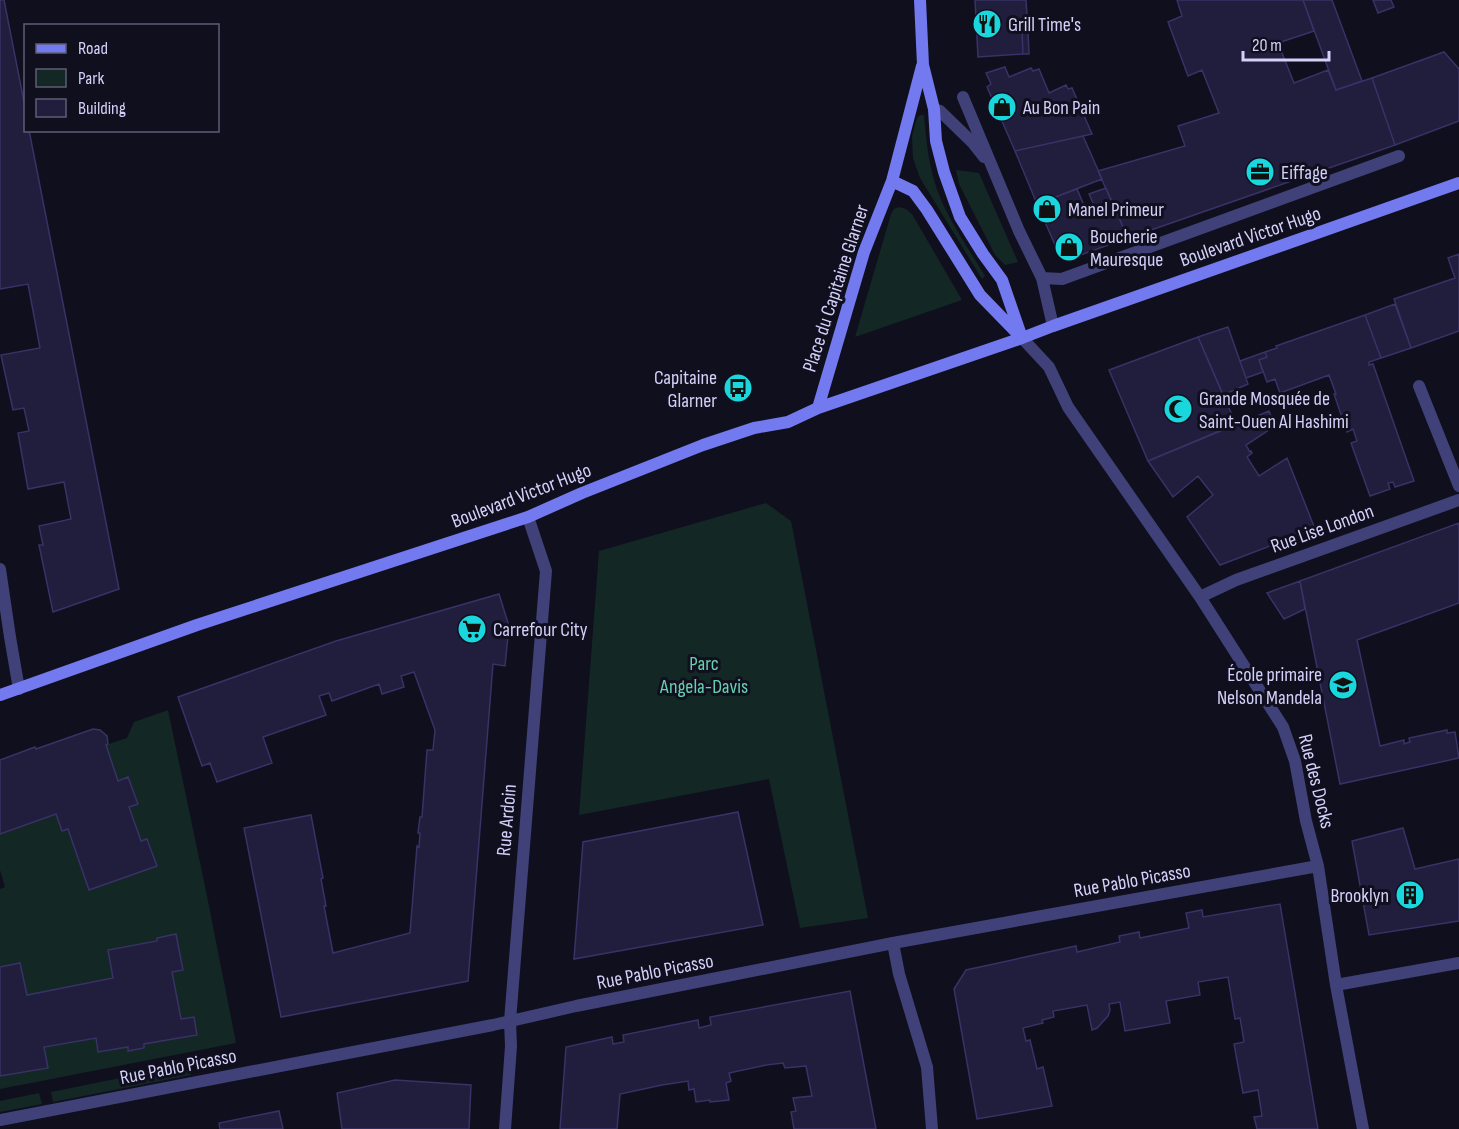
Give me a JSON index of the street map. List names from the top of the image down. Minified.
{"streets":{"main road":["Boulevard Victor Hugo","Place du Capitaine Glarner"],"street":["Rue Lise London","Rue des Docks","Rue Ardoin","Rue Pablo Picasso"]},"crossings":[["Boulevard Victor Hugo","Place du Capitaine Glarner"],["Boulevard Victor Hugo","Rue des Docks"],["Boulevard Victor Hugo","Rue Ardoin"],["Rue Lise London","Rue des Docks"],["Rue des Docks","Rue Pablo Picasso"],["Rue Ardoin","Rue Pablo Picasso"]],"parks":["Parc Angela-Davis"],"places":{"restaurant":["Grill Time's"],"shop":["Au Bon Pain","Manel Primeur","Boucherie Mauresque"],"office":["Eiffage"],"bus stop":["Capitaine Glarner"],"mosque":["Grande Mosquée de Saint-Ouen Al Hashimi"],"supermarket":["Carrefour City"],"school or university":["École primaire Nelson Mandela"],"building":["Brooklyn"]},"legend":["Road","Park","Building"],"scale_bar":"20 m"}
